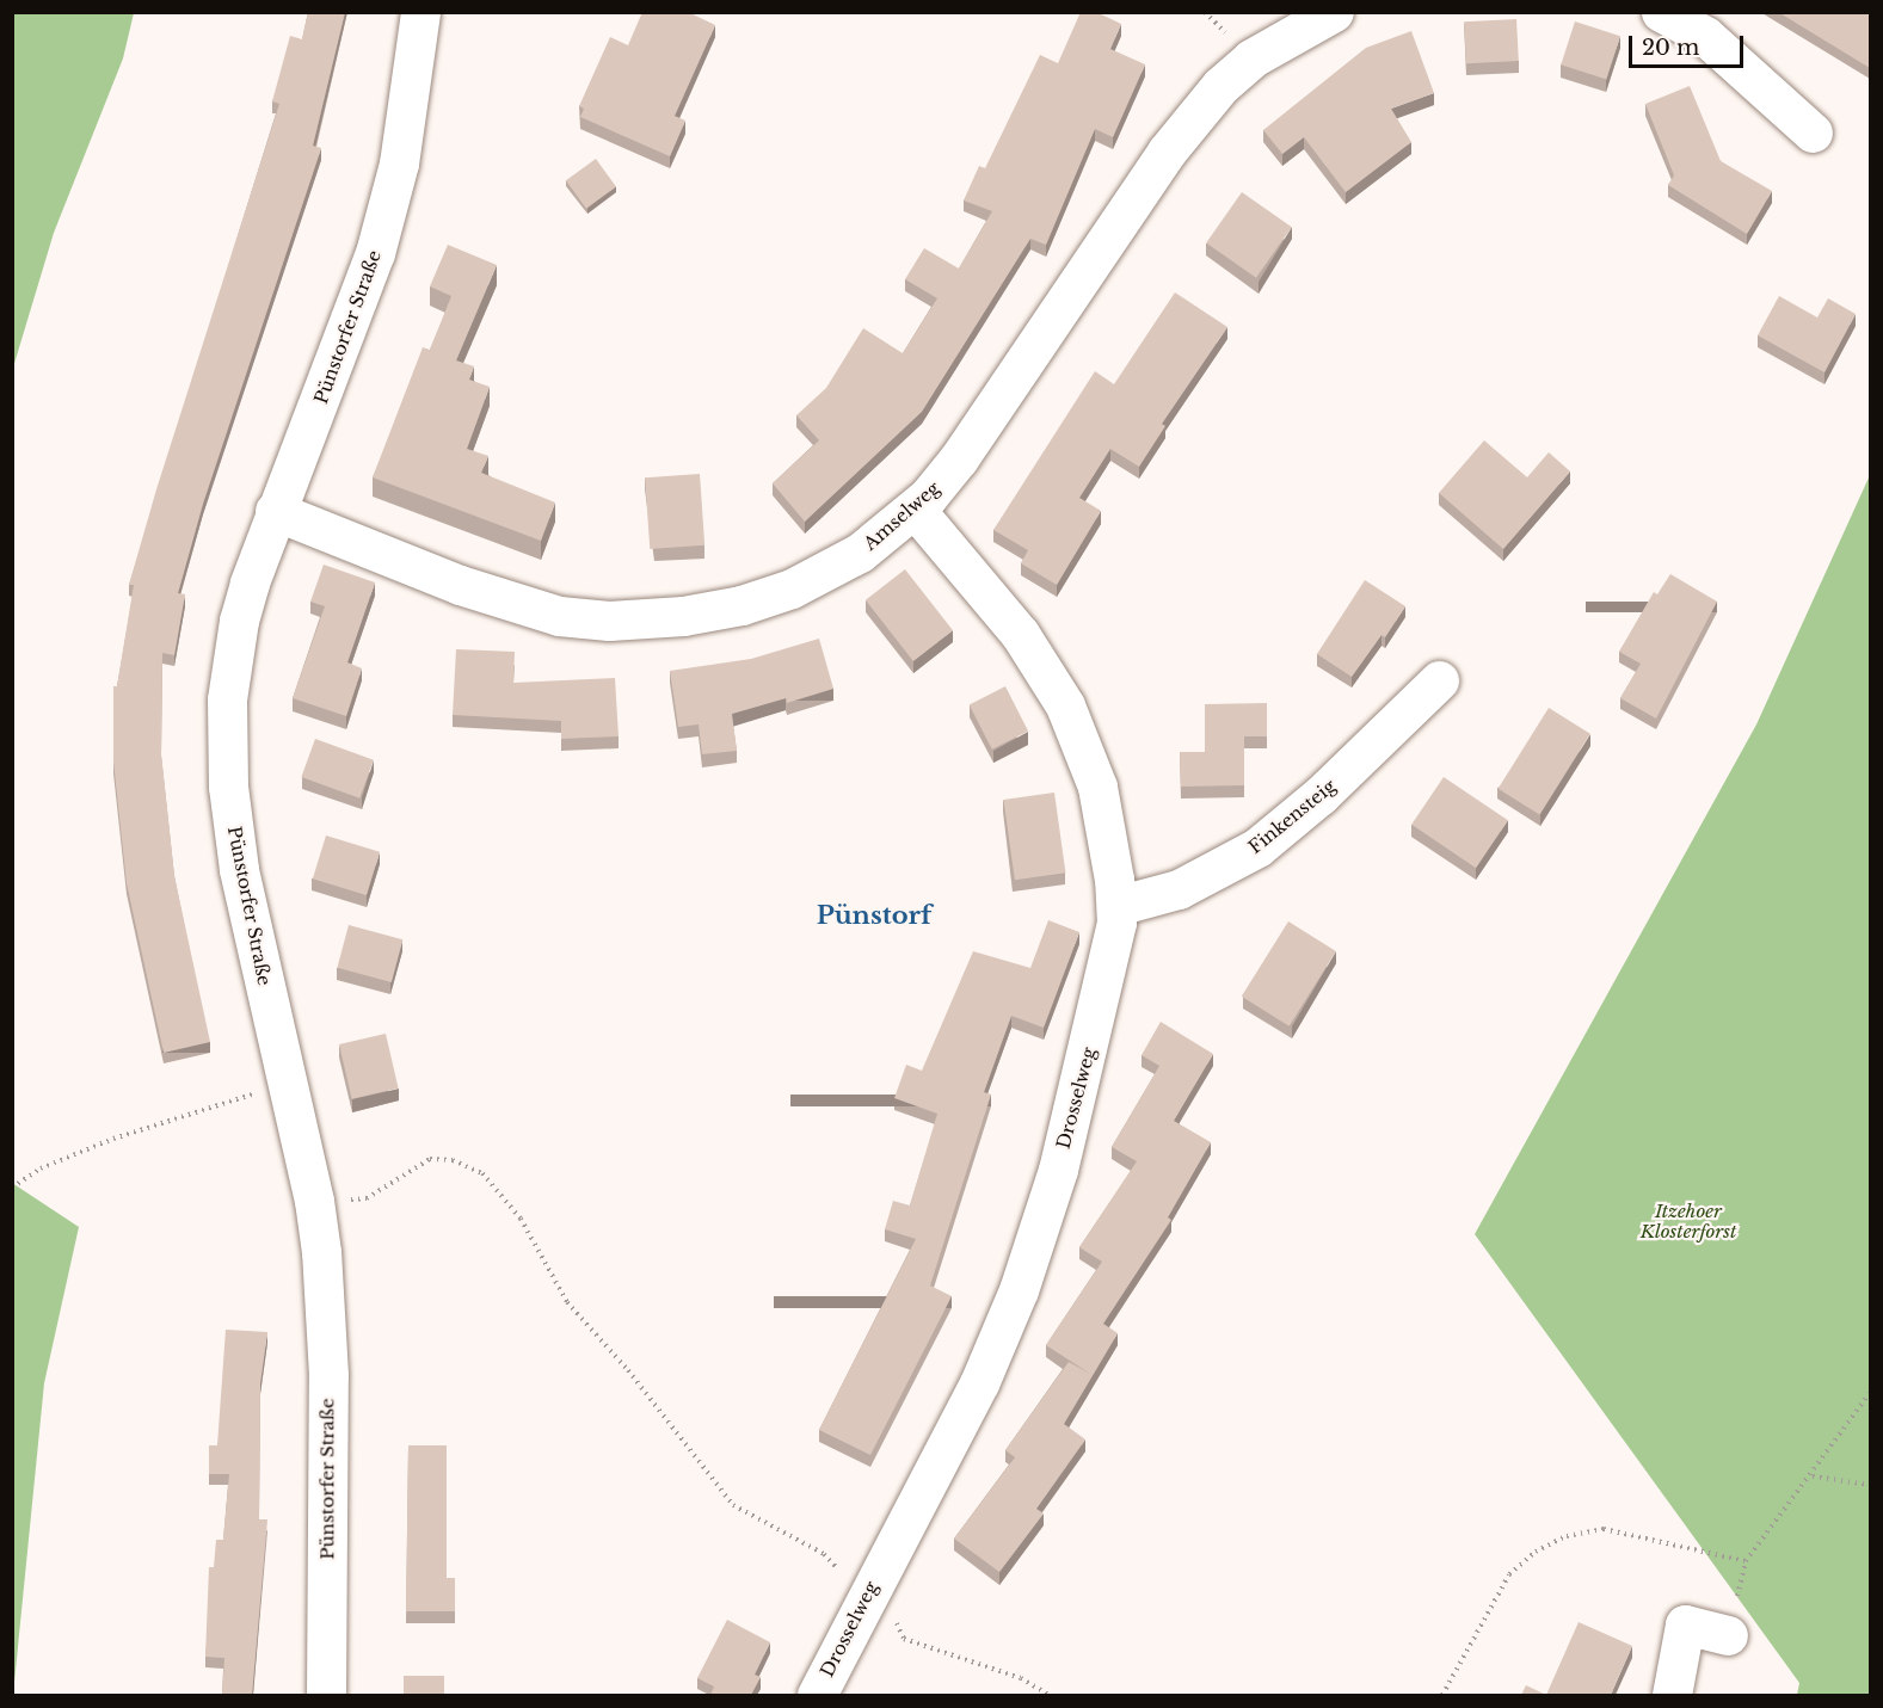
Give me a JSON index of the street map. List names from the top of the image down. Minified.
{"streets":{"street":["Pünstorfer Straße","Amselweg","Finkensteig","Drosselweg"]},"crossings":[["Pünstorfer Straße","Amselweg"],["Amselweg","Drosselweg"],["Finkensteig","Drosselweg"]],"districts":["Pünstorf"],"parks":["Itzehoer Klosterforst"],"scale_bar":"20 m"}
